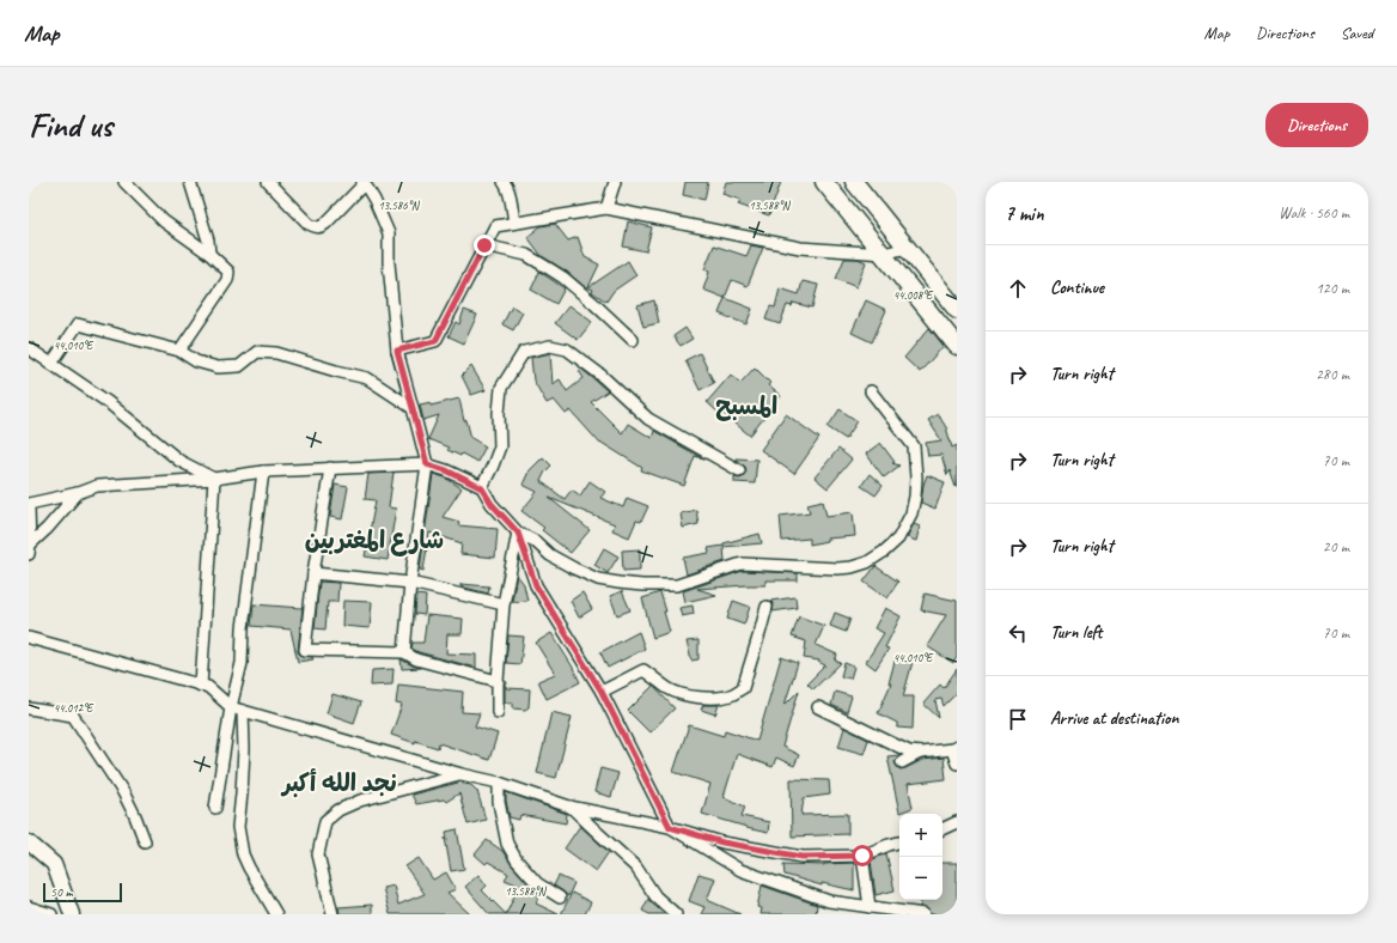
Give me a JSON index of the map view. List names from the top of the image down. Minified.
{"districts":["المسبح","شارع المغتربين","نجد الله أكبر"],"scale_bar":"50 m","page":{"header":"Map","nav":["Map","Directions","Saved"],"buttons":"Directions","title":"Find us","heading":["7 min","Walk · 560 m"],"list":[["Continue","120 m"],["Turn right","280 m"],["Turn right","70 m"],["Turn right","20 m"],["Turn left","70 m"],"Arrive at destination"],"map_buttons":["+","−"],"scale":"50 m"},"coordinates":["13.586°N","13.588°N","44.008°E","44.010°E","44.012°E"]}
